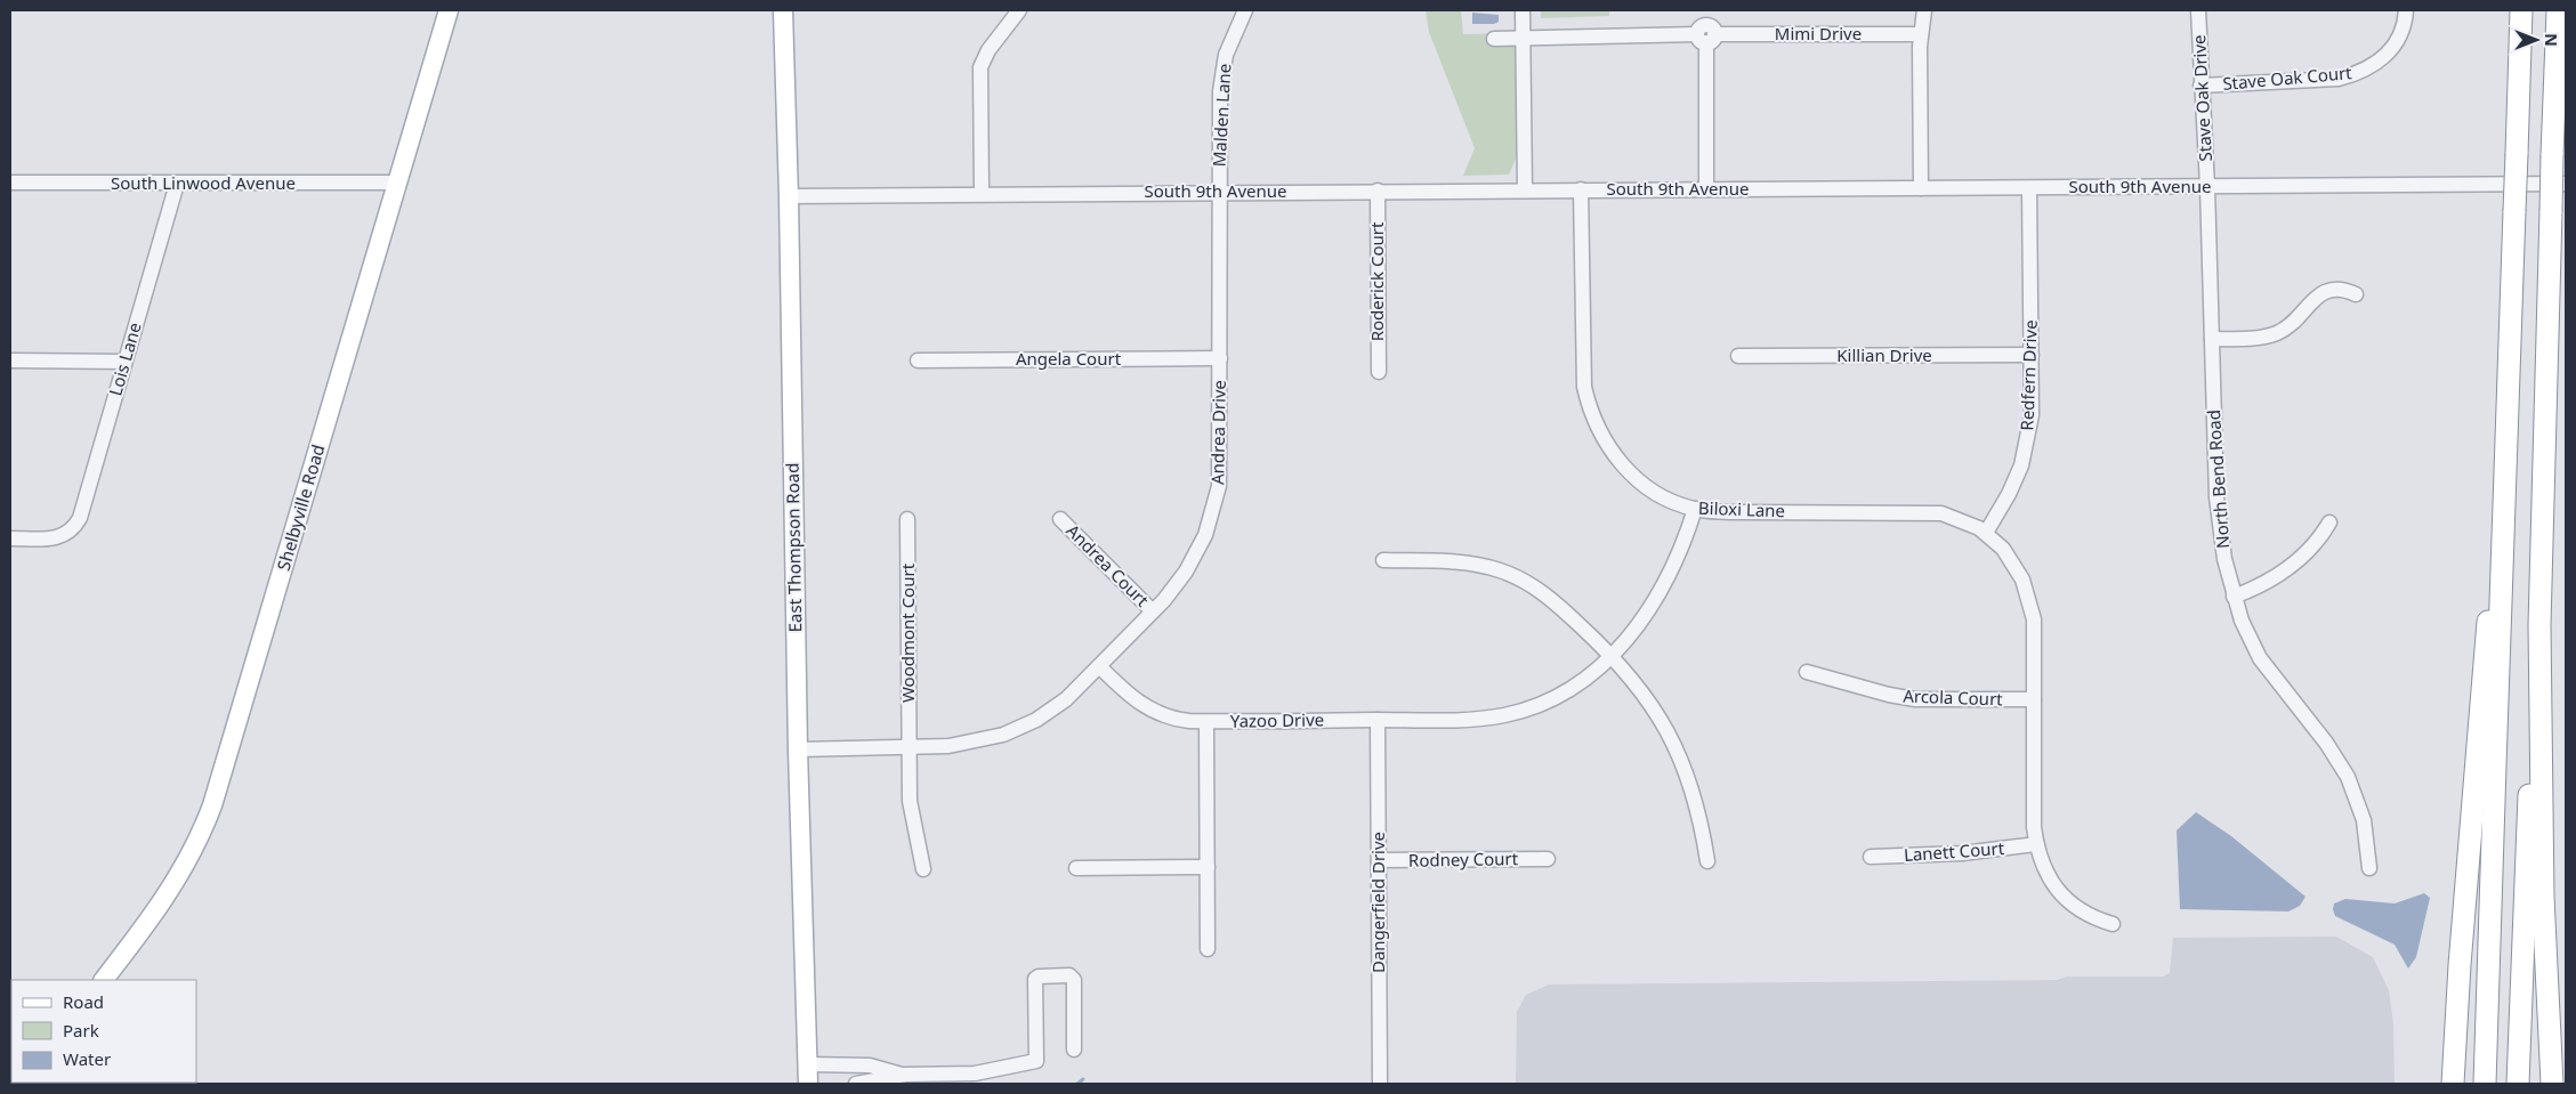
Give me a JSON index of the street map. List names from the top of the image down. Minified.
{"streets":{"main road":["Shelbyville Road","East Thompson Road"],"street":["Mimi Drive","Stave Oak Court","Stave Oak Drive","Malden Lane","South Linwood Avenue","South 9th Avenue","Roderick Court","Killian Drive","Lois Lane","Angela Court","Redfern Drive","Andrea Drive","North Bend Road","Biloxi Lane","Andrea Court","Woodmont Court","Arcola Court","Yazoo Drive","Lanett Court","Rodney Court","Dangerfield Drive"]},"crossings":[["Stave Oak Court","Stave Oak Drive"],["Stave Oak Drive","South 9th Avenue"],["Stave Oak Drive","North Bend Road"],["Malden Lane","South 9th Avenue"],["Malden Lane","Andrea Drive"],["South Linwood Avenue","Lois Lane"],["South Linwood Avenue","Shelbyville Road"],["South 9th Avenue","Roderick Court"],["South 9th Avenue","Redfern Drive"],["South 9th Avenue","Andrea Drive"],["South 9th Avenue","North Bend Road"],["South 9th Avenue","Biloxi Lane"],["South 9th Avenue","East Thompson Road"],["Killian Drive","Redfern Drive"],["Angela Court","Andrea Drive"],["Redfern Drive","Biloxi Lane"],["Andrea Drive","Andrea Court"],["Andrea Drive","Yazoo Drive"],["Biloxi Lane","Yazoo Drive"],["Yazoo Drive","Dangerfield Drive"],["Rodney Court","Dangerfield Drive"]],"legend":["Road","Park","Water"],"north":"right"}
